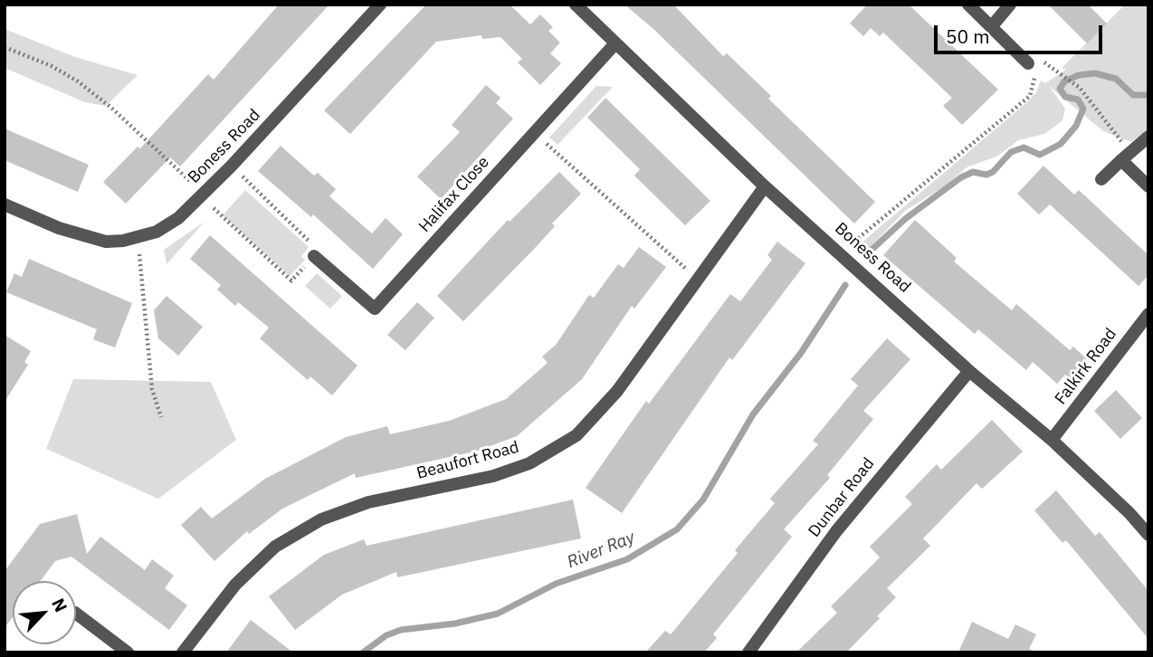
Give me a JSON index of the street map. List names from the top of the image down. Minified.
{"streets":{"street":["Boness Road","Halifax Close","Falkirk Road","Beaufort Road","Dunbar Road"]},"crossings":[["Boness Road","Halifax Close"],["Boness Road","Falkirk Road"],["Boness Road","Beaufort Road"],["Boness Road","Dunbar Road"]],"water":["River Ray"],"scale_bar":"50 m","north":"top right"}
